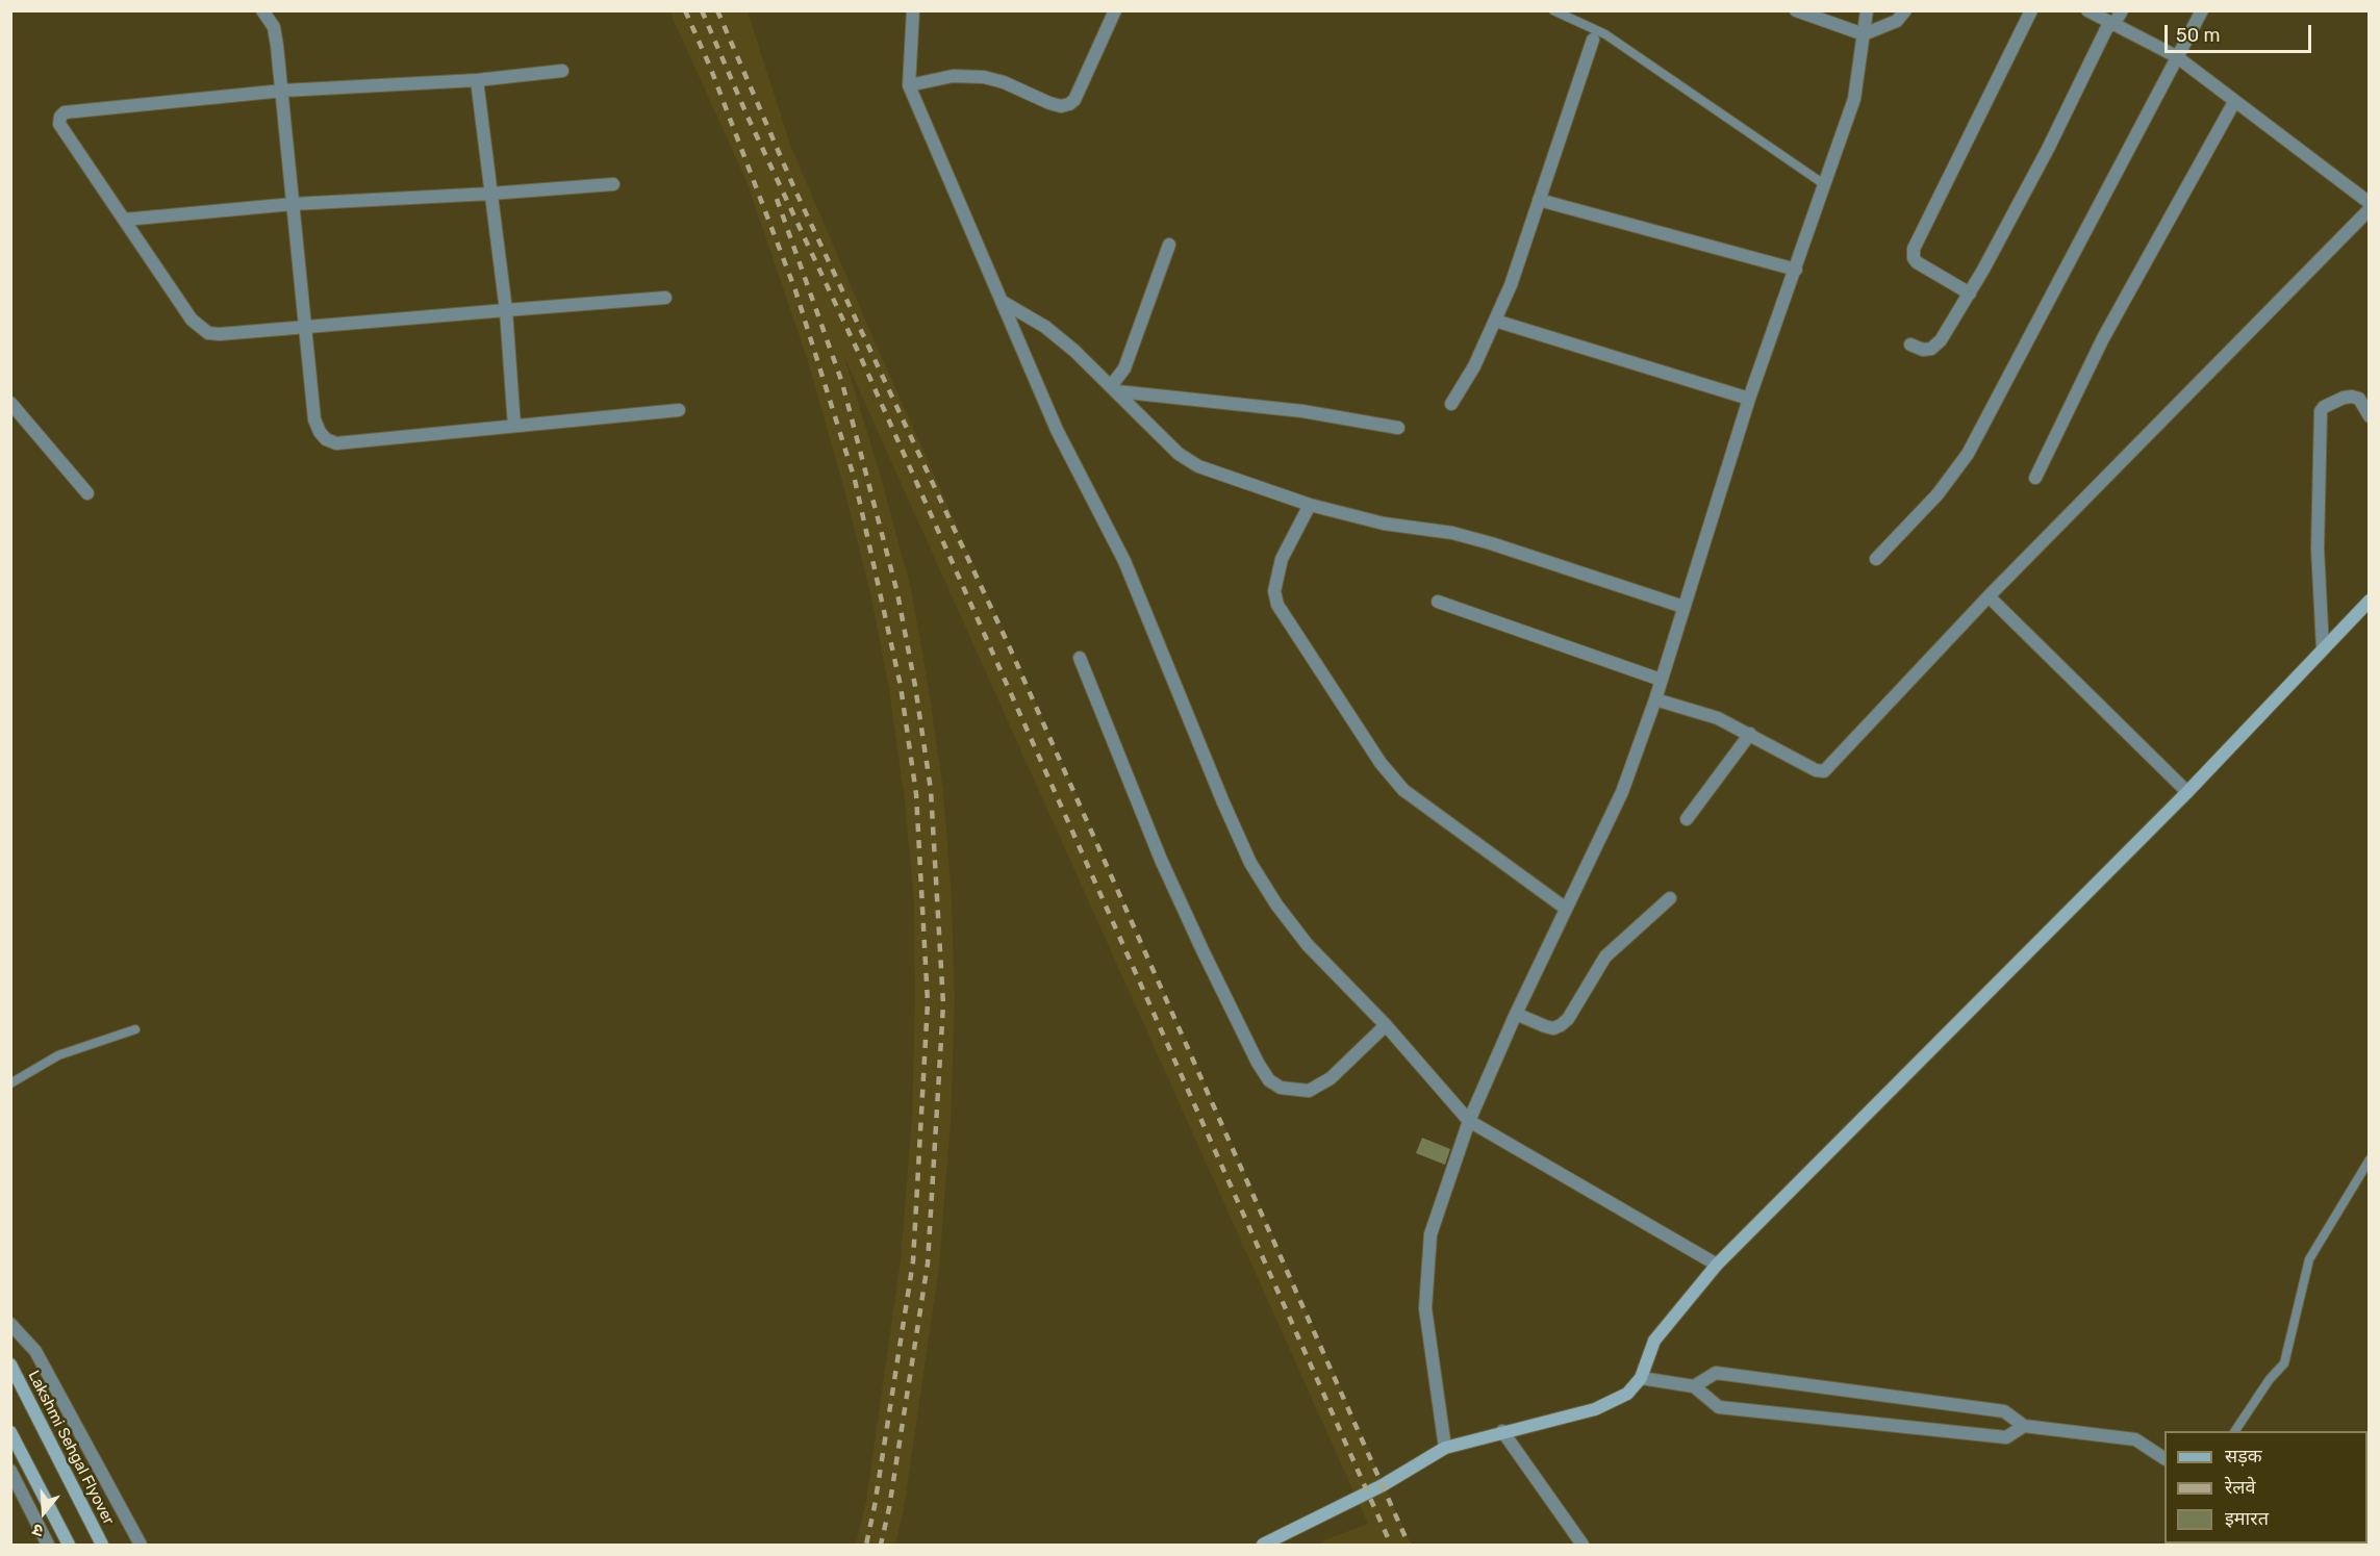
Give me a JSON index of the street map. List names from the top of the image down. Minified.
{"streets":{"street":["Lakshmi Sehgal Flyover"]},"legend":["सड़क","रेलवे","इमारत"],"scale_bar":"50 m","north":"bottom"}
